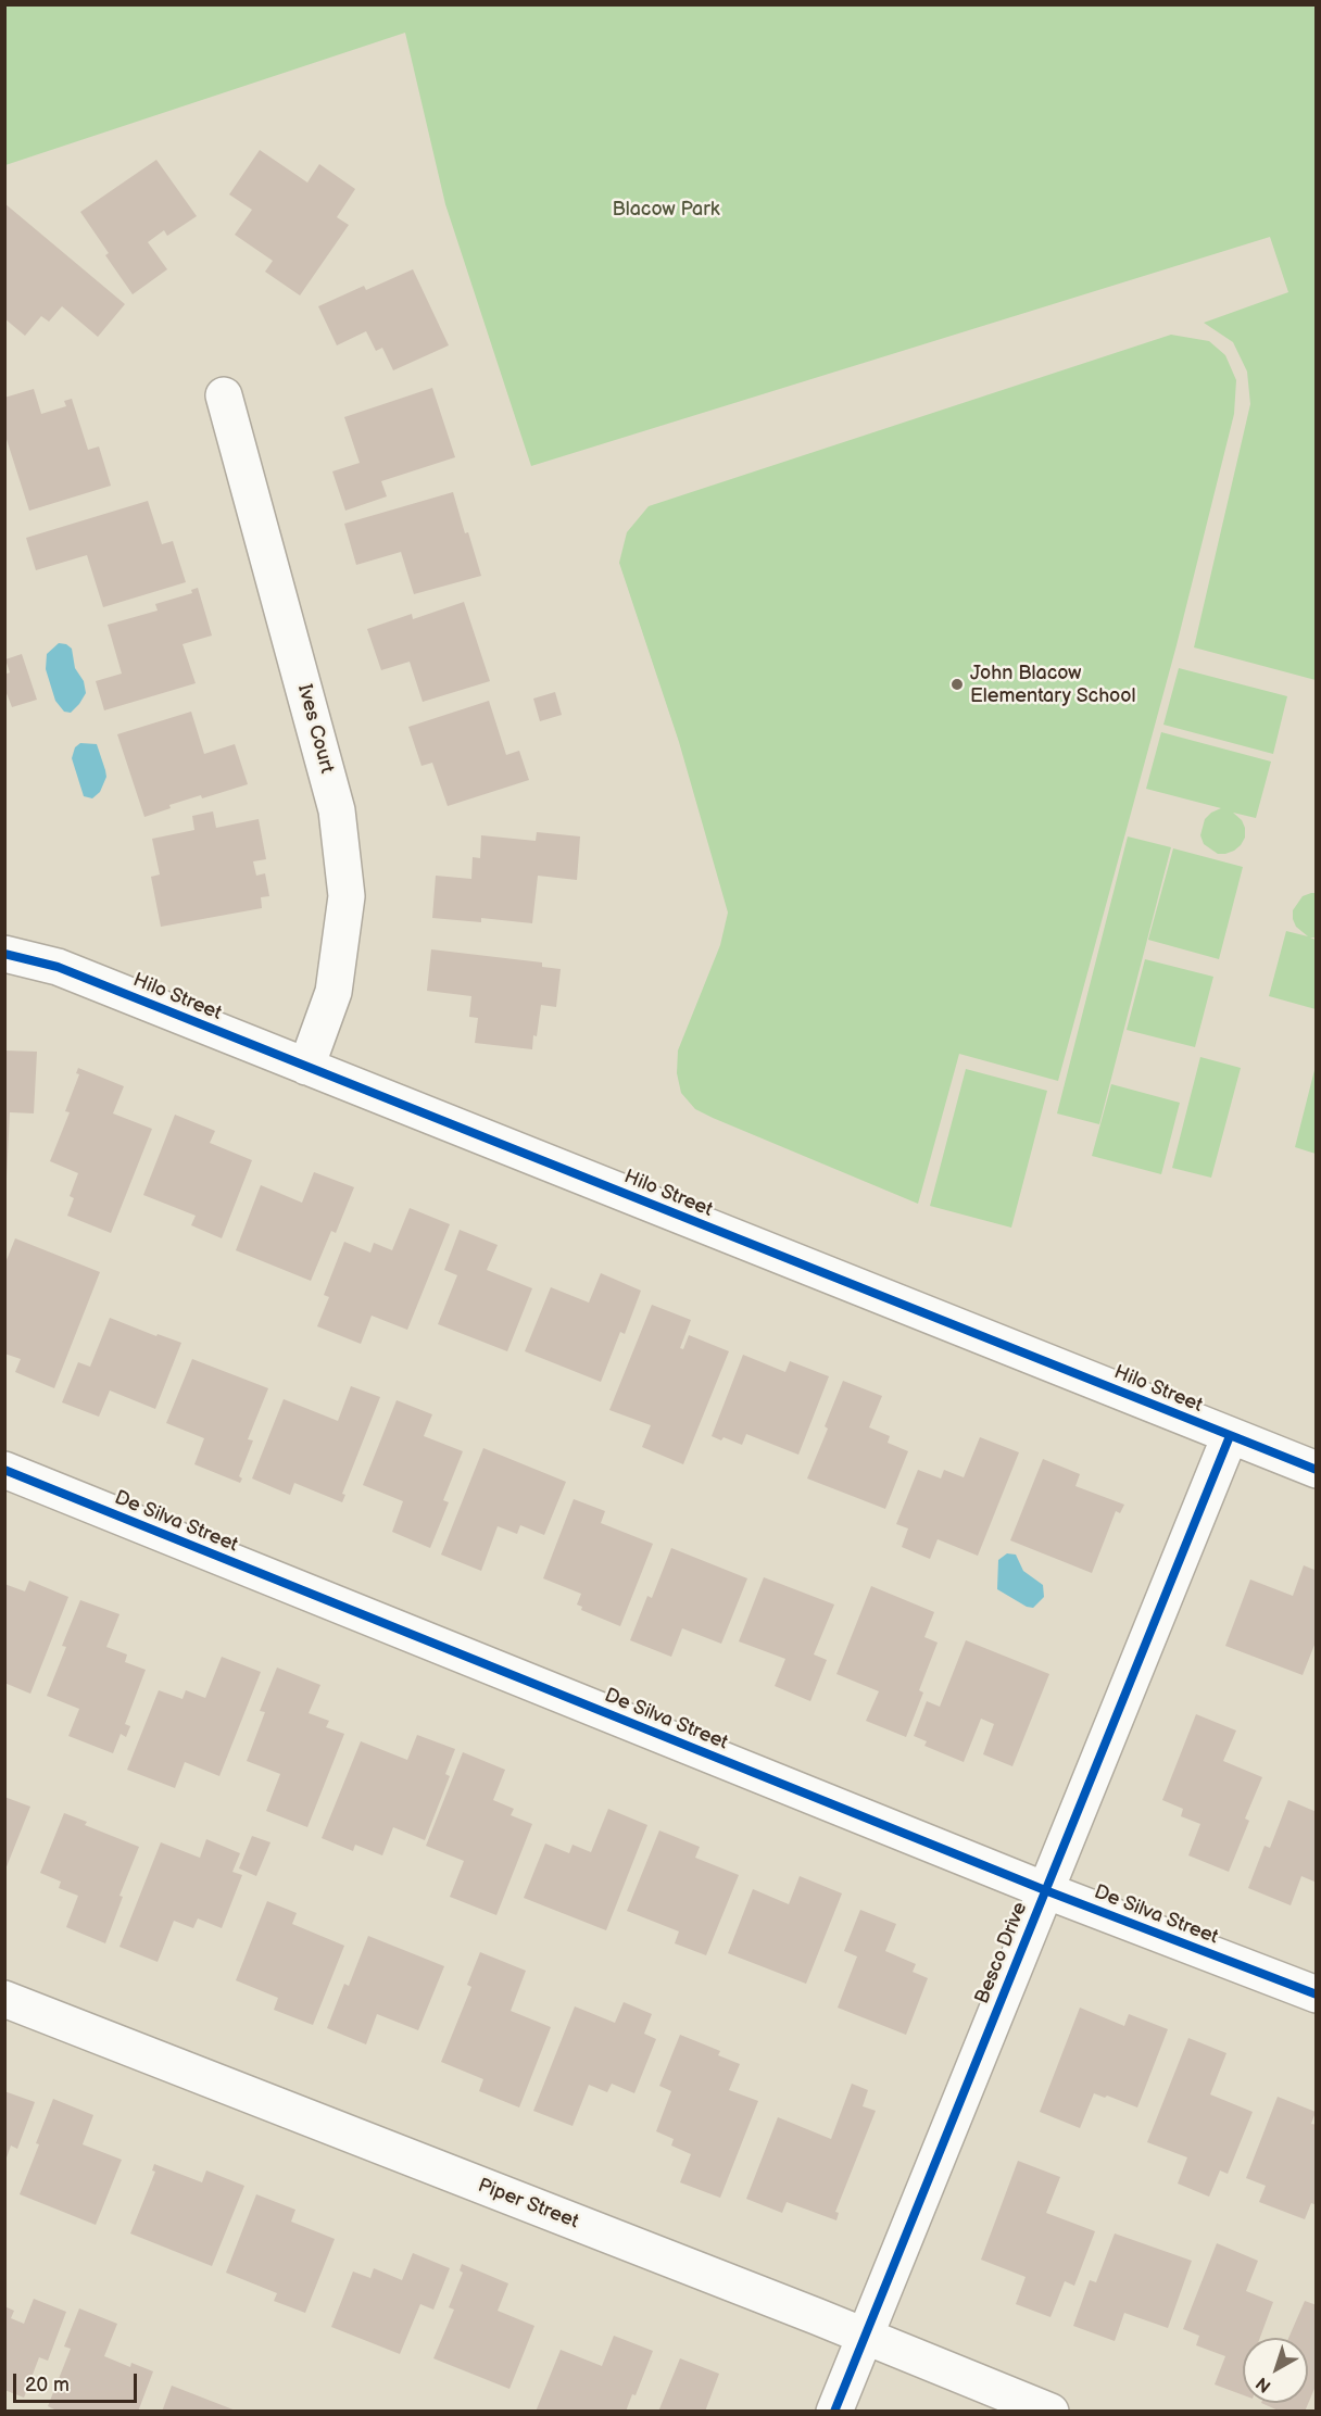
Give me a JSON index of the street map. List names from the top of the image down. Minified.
{"streets":{"street":["Ives Court","Hilo Street","De Silva Street","Besco Drive","Piper Street"]},"crossings":[["Ives Court","Hilo Street"],["Hilo Street","Besco Drive"],["De Silva Street","Besco Drive"],["Besco Drive","Piper Street"]],"parks":["Blacow Park"],"places":["John Blacow Elementary School"],"scale_bar":"20 m","north":"bottom left"}
